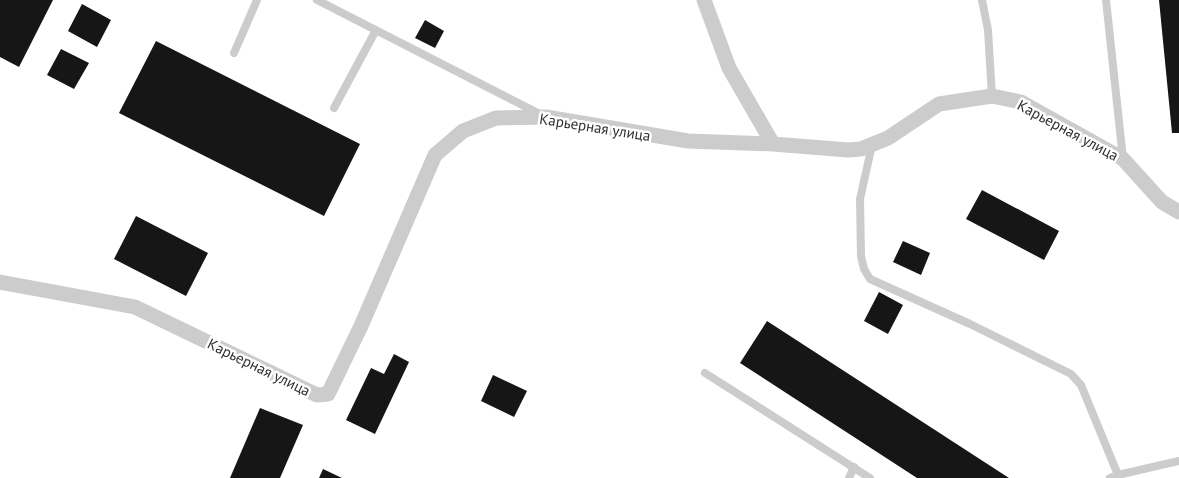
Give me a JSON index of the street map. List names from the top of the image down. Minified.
{"streets":{"street":["Карьерная улица"]}}
